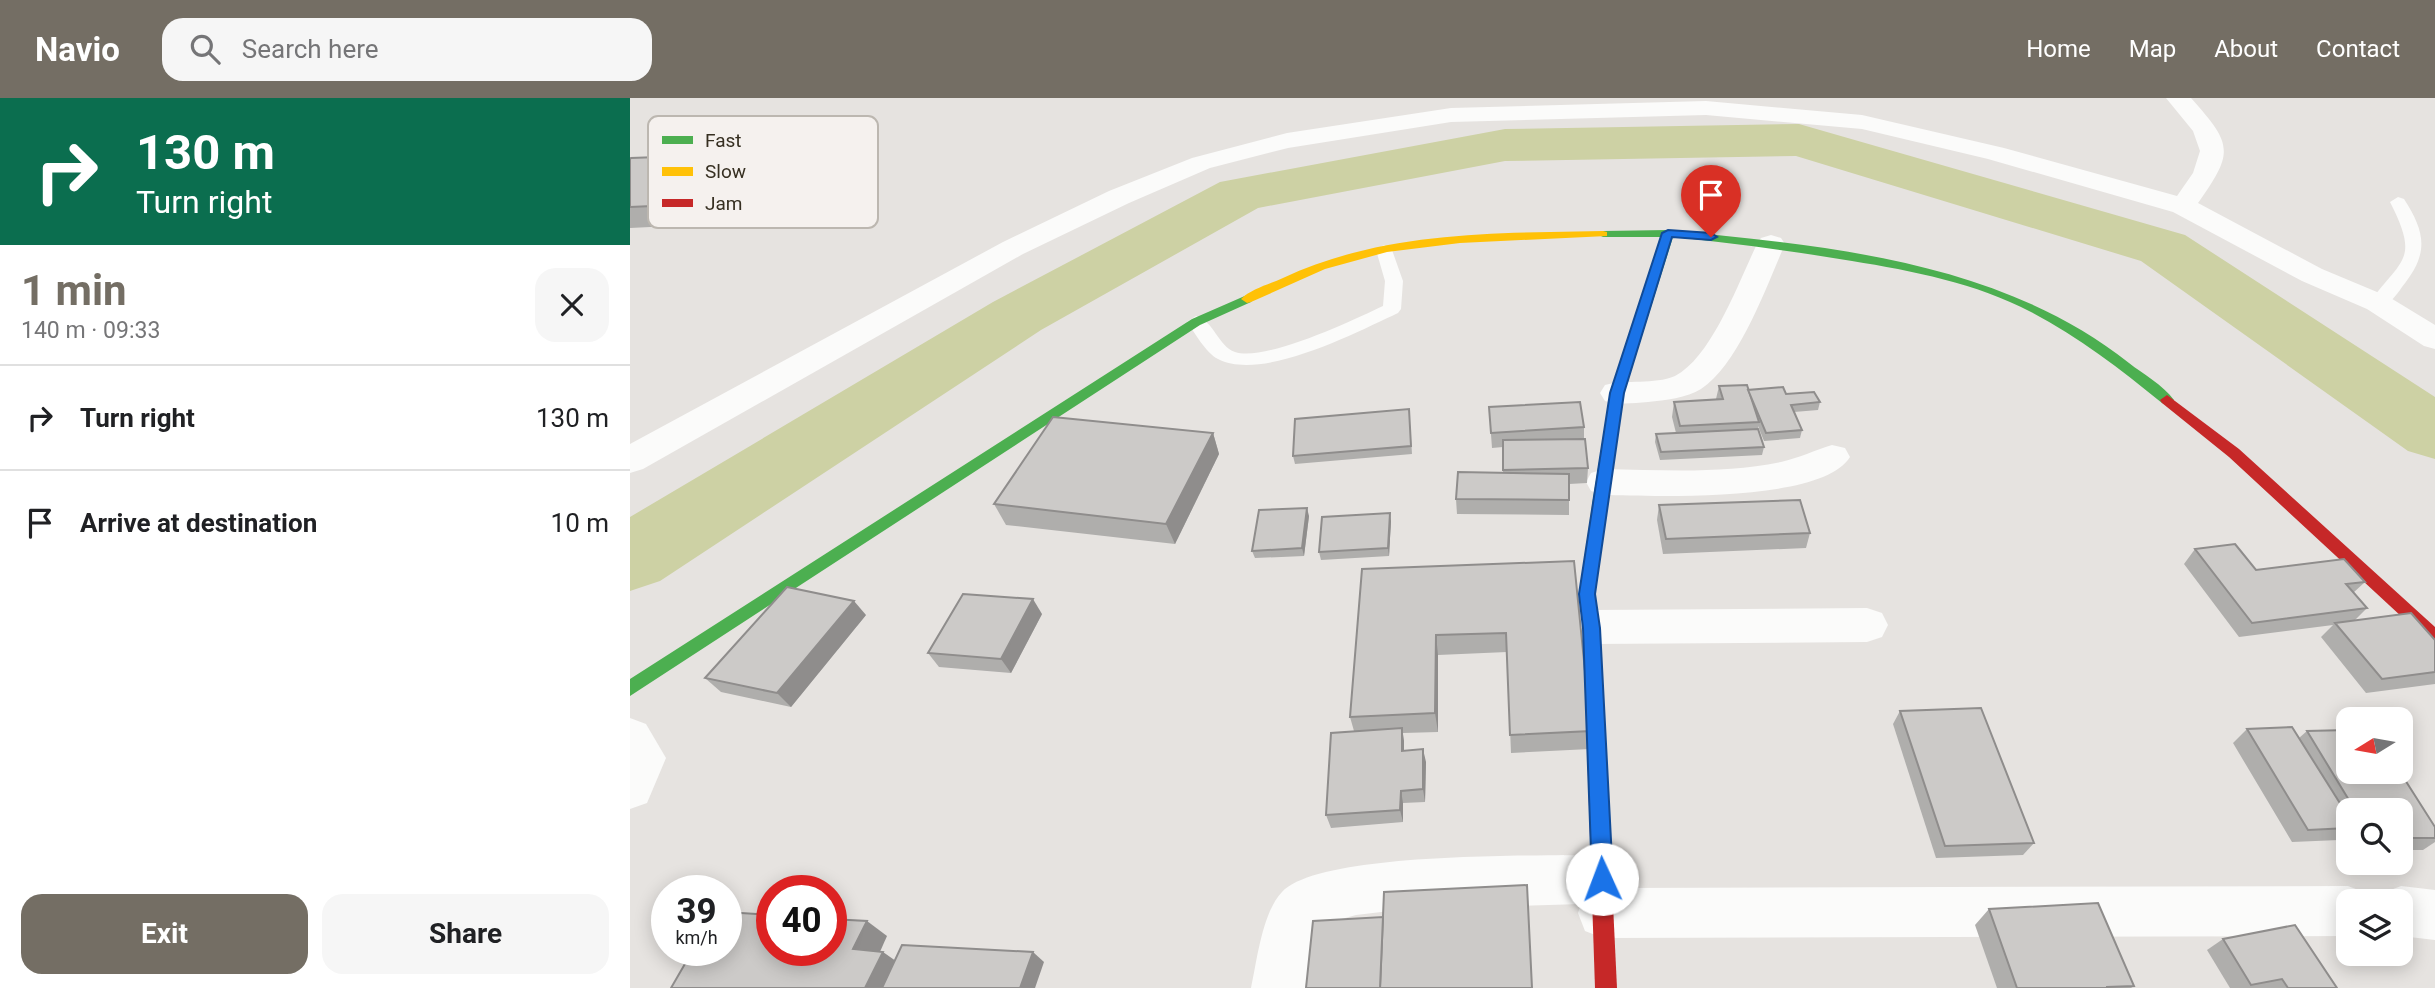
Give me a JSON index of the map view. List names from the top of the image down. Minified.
{"legend":["Fast","Slow","Jam"],"north":"left","page":{"header":"Navio","search":"Search here","nav":["Home","Map","About","Contact"],"turn":["130 m","Turn right"],"heading":["1 min","140 m · 09:33"],"list":[{"name":"Turn right","value":"130 m"},{"name":"Arrive at destination","value":"10 m"}],"speed":"39 km/h","limit":"40","buttons":["Exit","Share"]}}
